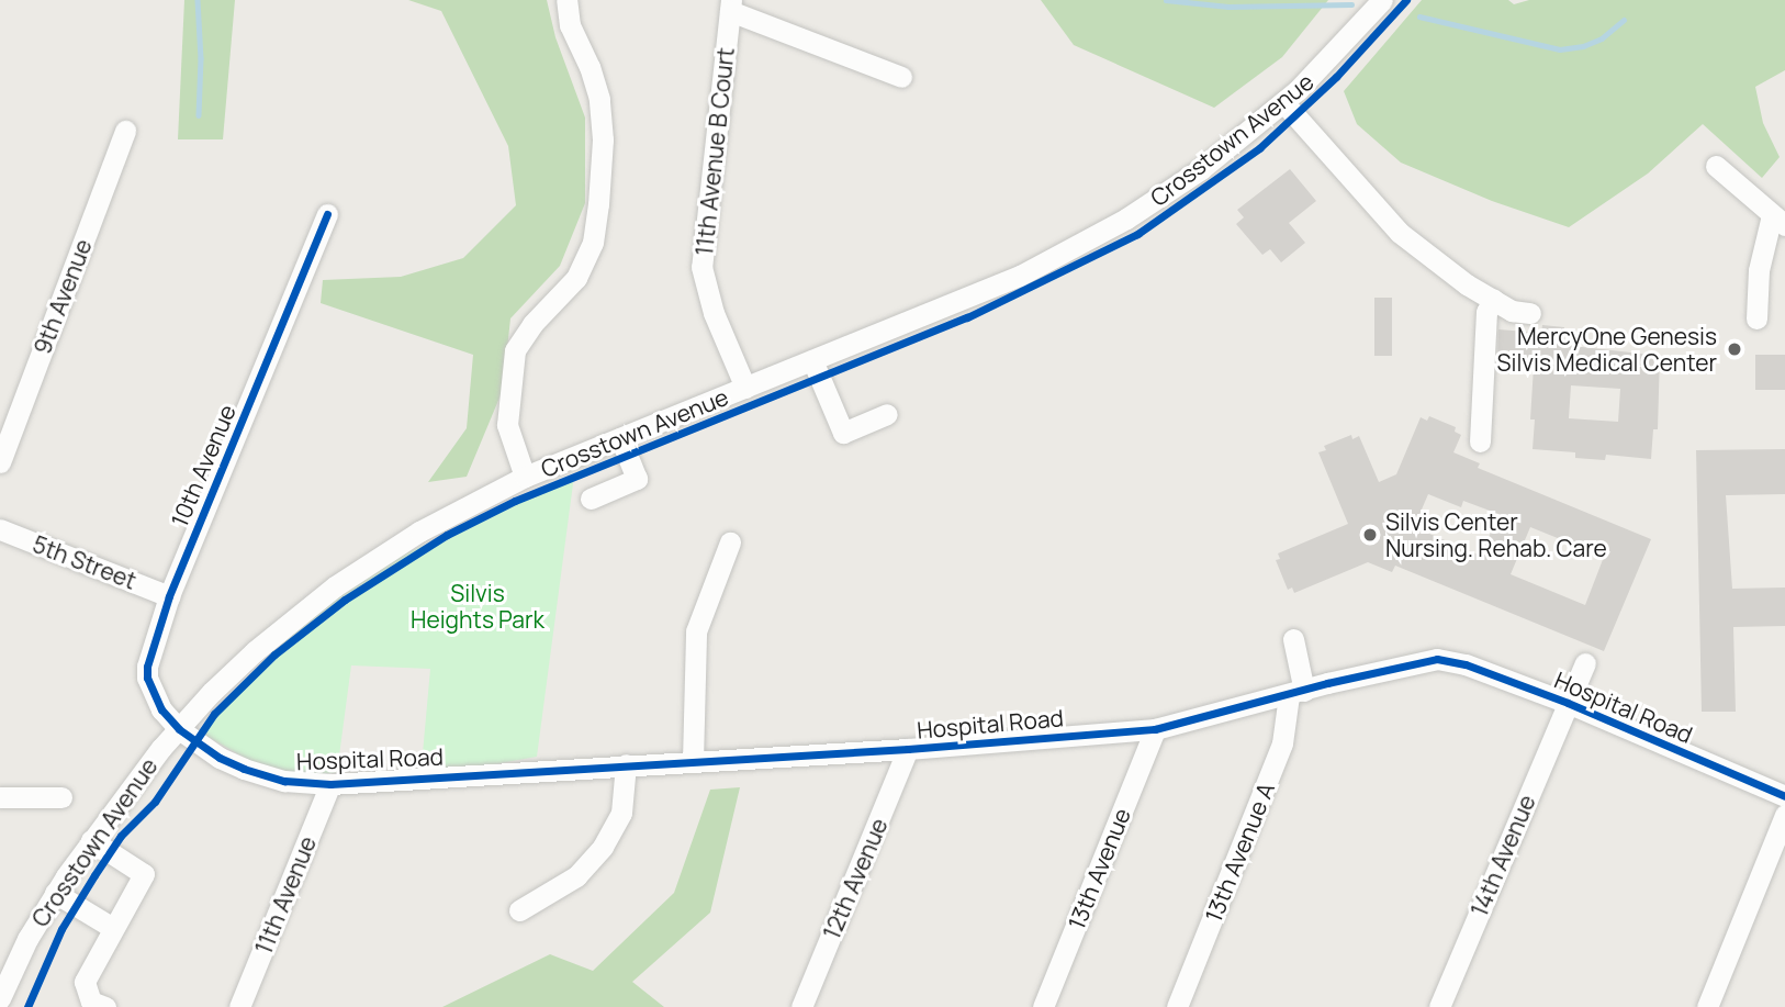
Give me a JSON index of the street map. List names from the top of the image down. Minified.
{"streets":{"street":["Crosstown Avenue","11th Avenue B Court","9th Avenue","10th Avenue","5th Street","Hospital Road","13th Avenue A","14th Avenue","13th Avenue","12th Avenue","11th Avenue"]},"crossings":[["Crosstown Avenue","11th Avenue B Court"],["Crosstown Avenue","10th Avenue"],["Crosstown Avenue","Hospital Road"],["10th Avenue","5th Street"],["10th Avenue","Hospital Road"],["Hospital Road","13th Avenue A"],["Hospital Road","14th Avenue"],["Hospital Road","13th Avenue"],["Hospital Road","12th Avenue"],["Hospital Road","11th Avenue"]],"parks":["Silvis Heights Park"],"places":["MercyOne Genesis Silvis Medical Center","Silvis Center Nursing. Rehab. Care"]}
